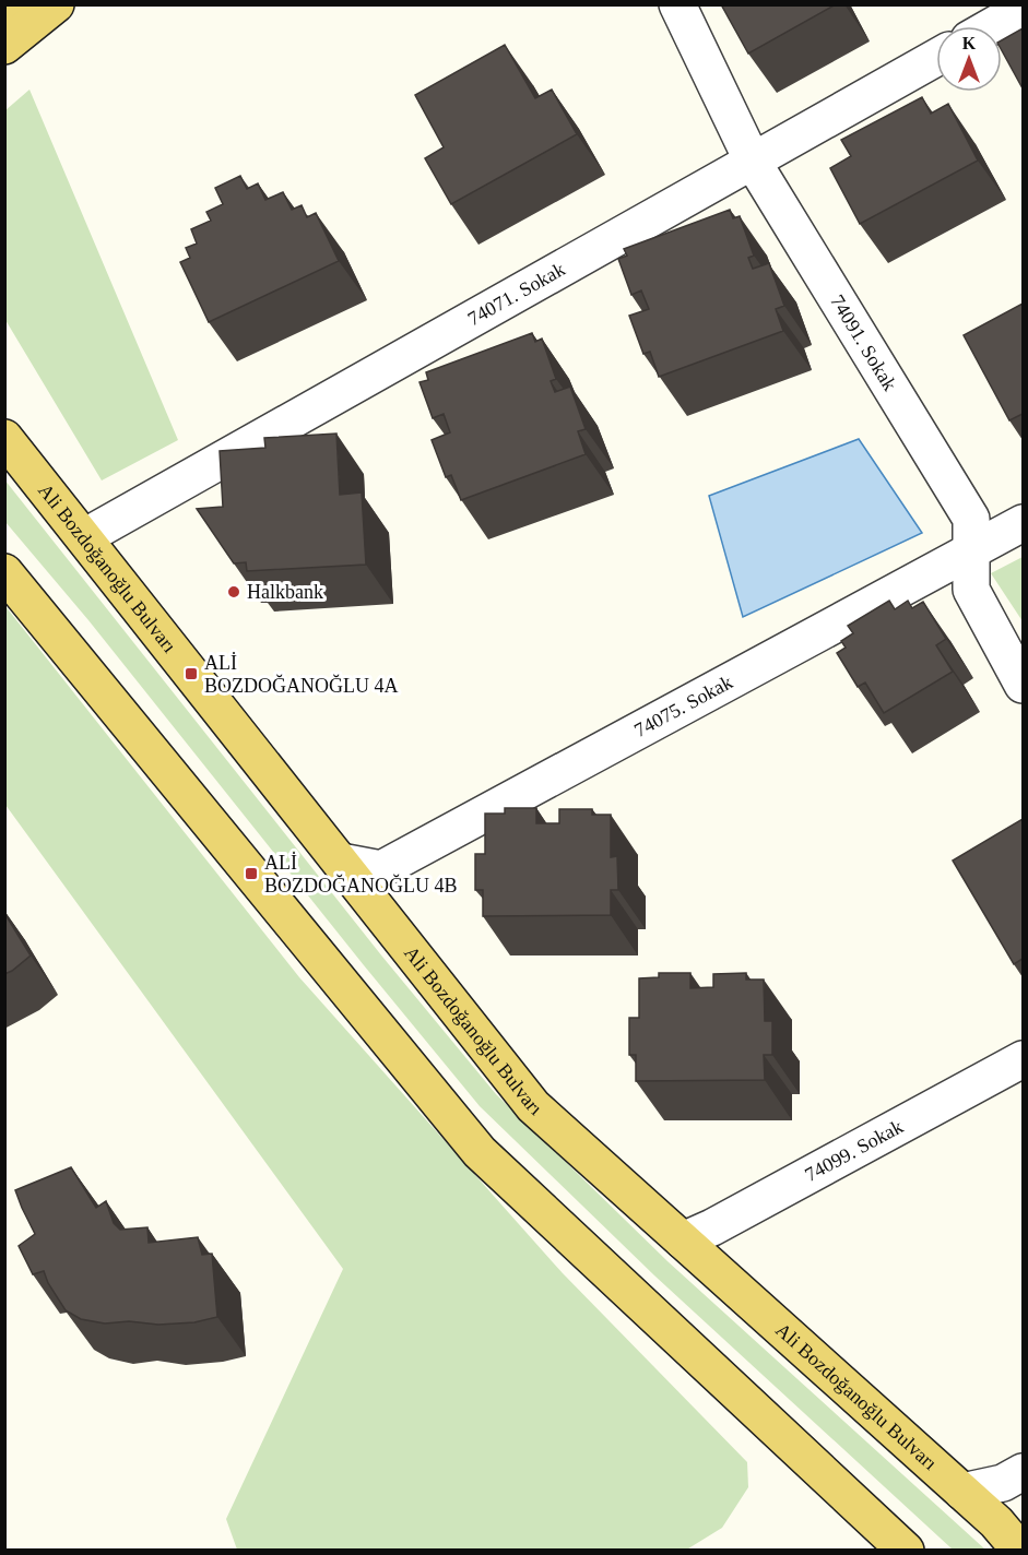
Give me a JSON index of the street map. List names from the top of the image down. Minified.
{"streets":{"main road":["Ali Bozdoğanoğlu Bulvarı"],"street":["74071. Sokak","74091. Sokak","74075. Sokak","74099. Sokak"]},"crossings":[["74071. Sokak","74091. Sokak"],["74071. Sokak","Ali Bozdoğanoğlu Bulvarı"],["74091. Sokak","74075. Sokak"],["Ali Bozdoğanoğlu Bulvarı","74075. Sokak"],["Ali Bozdoğanoğlu Bulvarı","74099. Sokak"]],"places":{"other":["Halkbank"],"transit":["ALİ BOZDOĞANOĞLU 4A","ALİ BOZDOĞANOĞLU 4B"]},"north":"top"}
